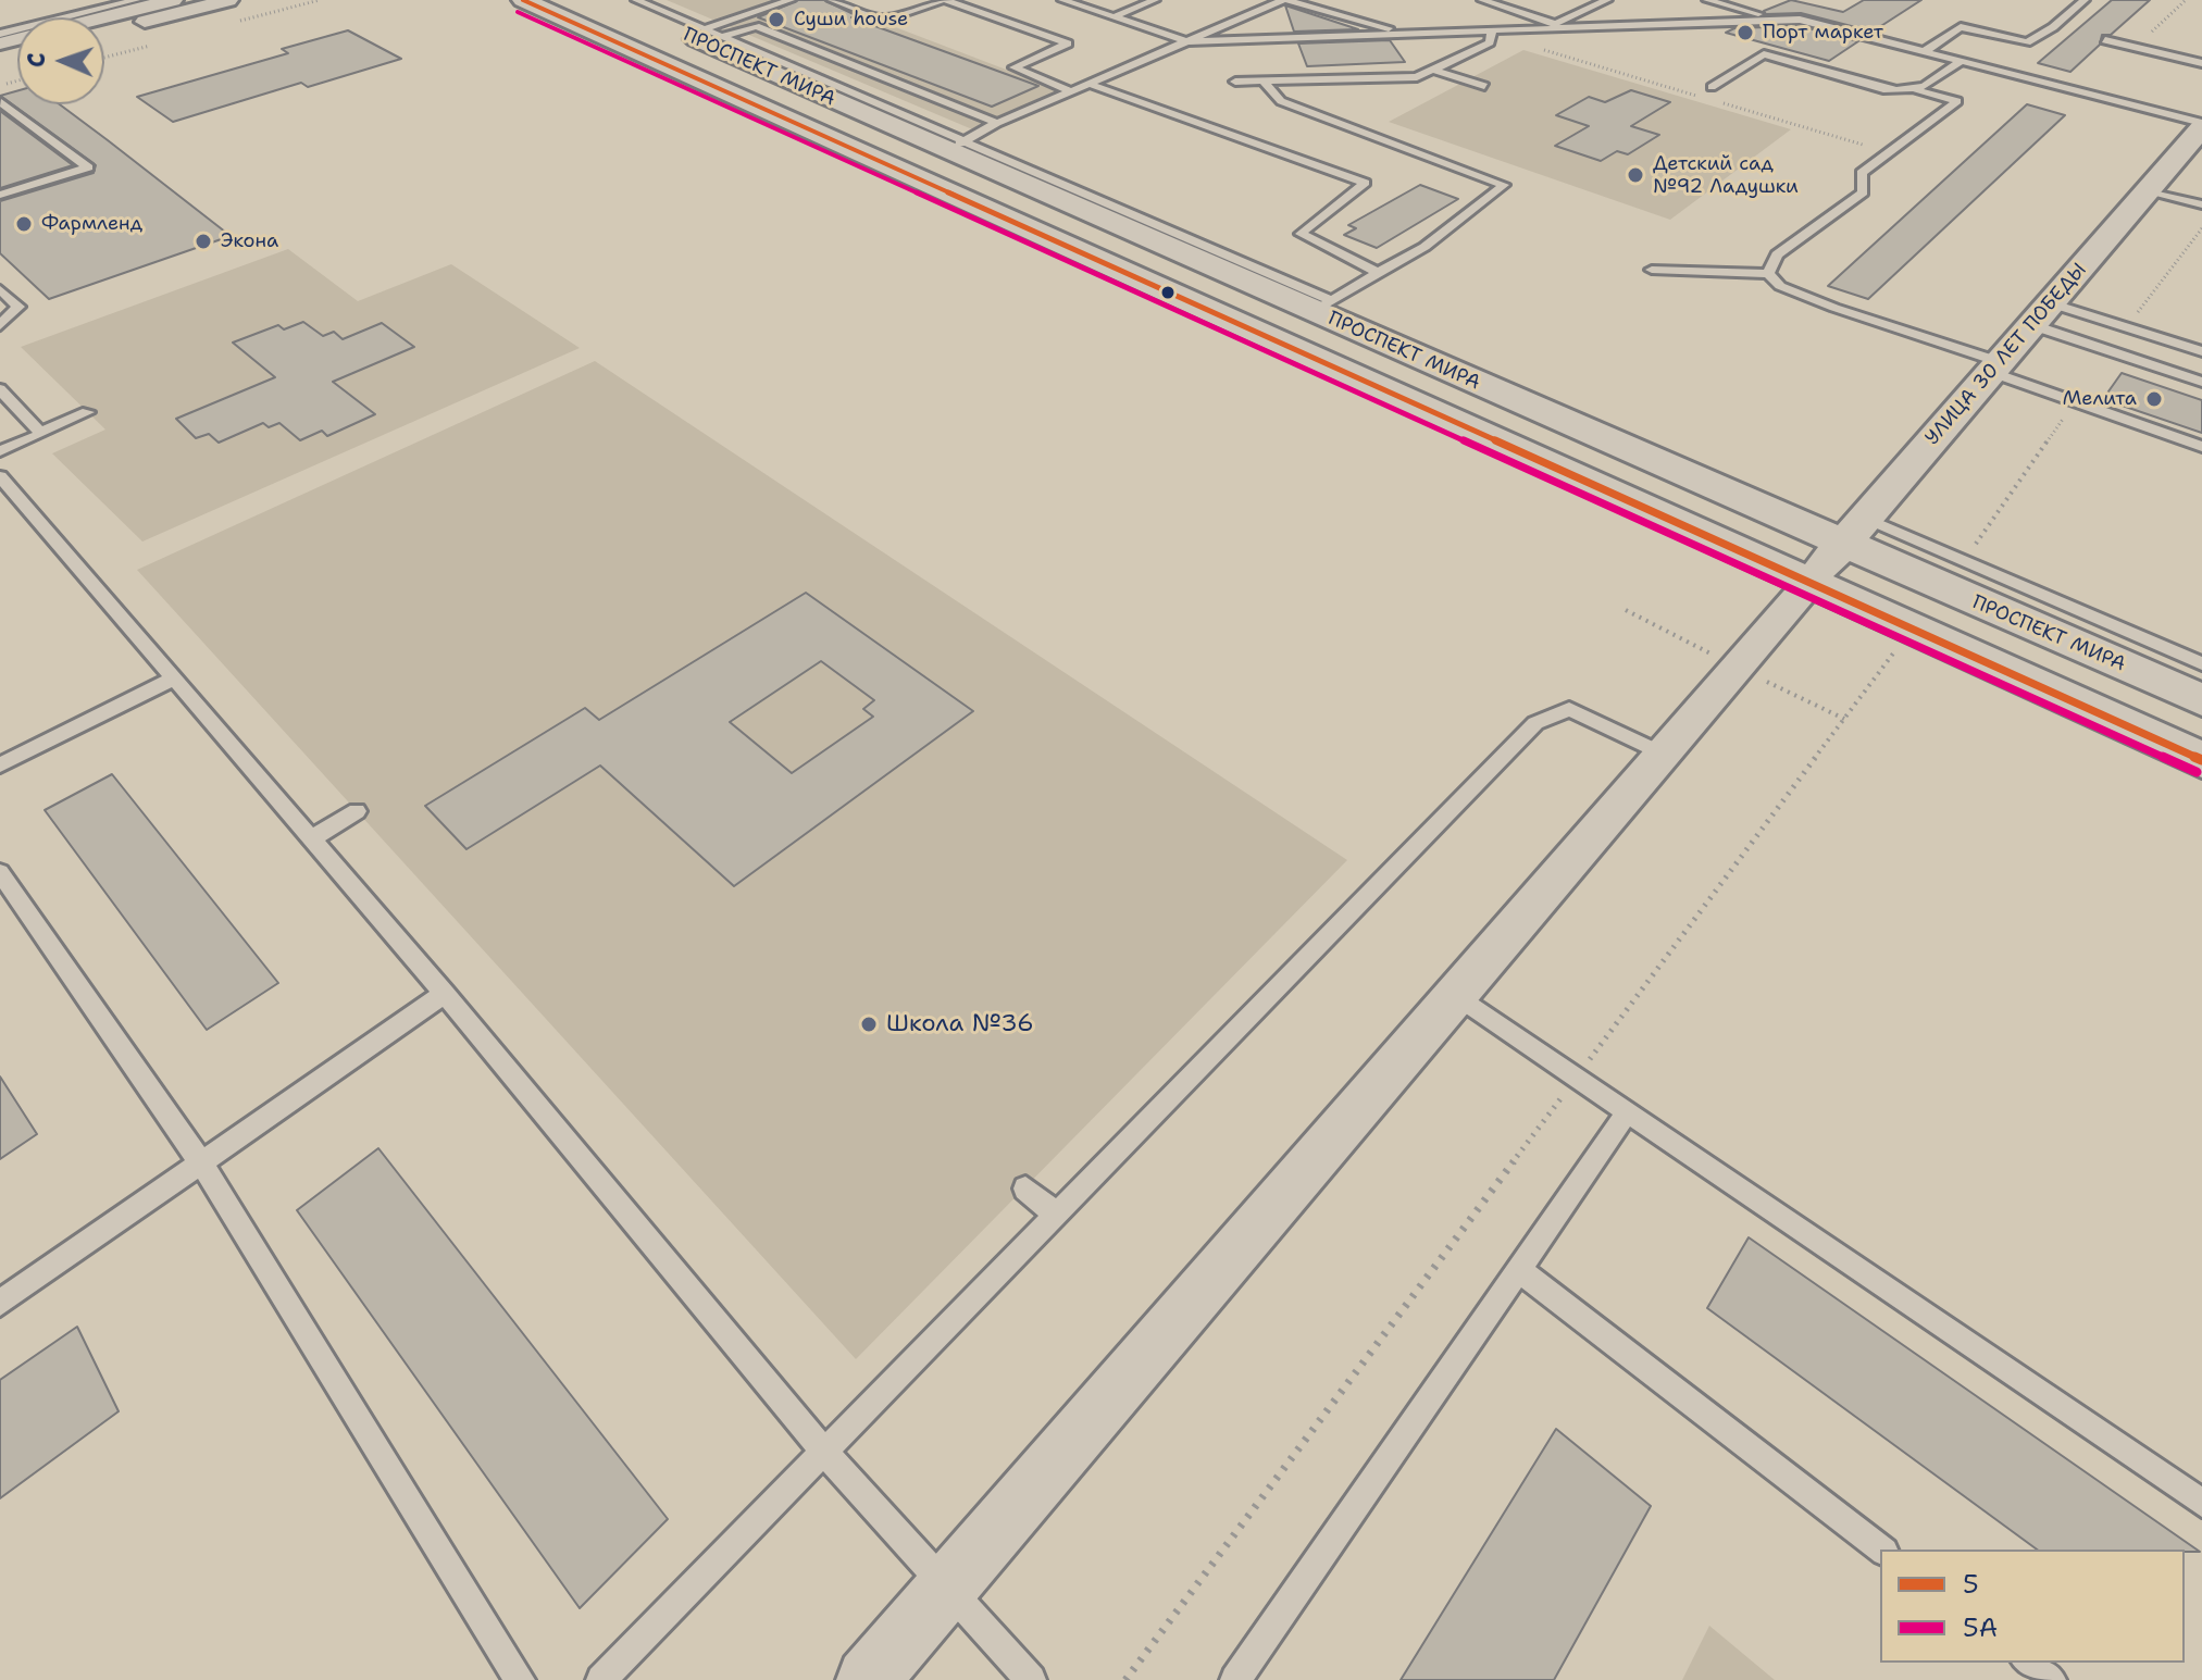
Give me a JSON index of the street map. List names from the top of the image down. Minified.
{"streets":{"street":["ПРОСПЕКТ МИРА","УЛИЦА 30 ЛЕТ ПОБЕДЫ"]},"crossings":[["ПРОСПЕКТ МИРА","УЛИЦА 30 ЛЕТ ПОБЕДЫ"]],"places":["Суши house","Порт маркет","Детский сад №92 Ладушки","Фармленд","Экона","Мелита","Школа №36"],"lines":["transit line 5","transit line 5А"],"legend":["5","5А"],"north":"left"}
